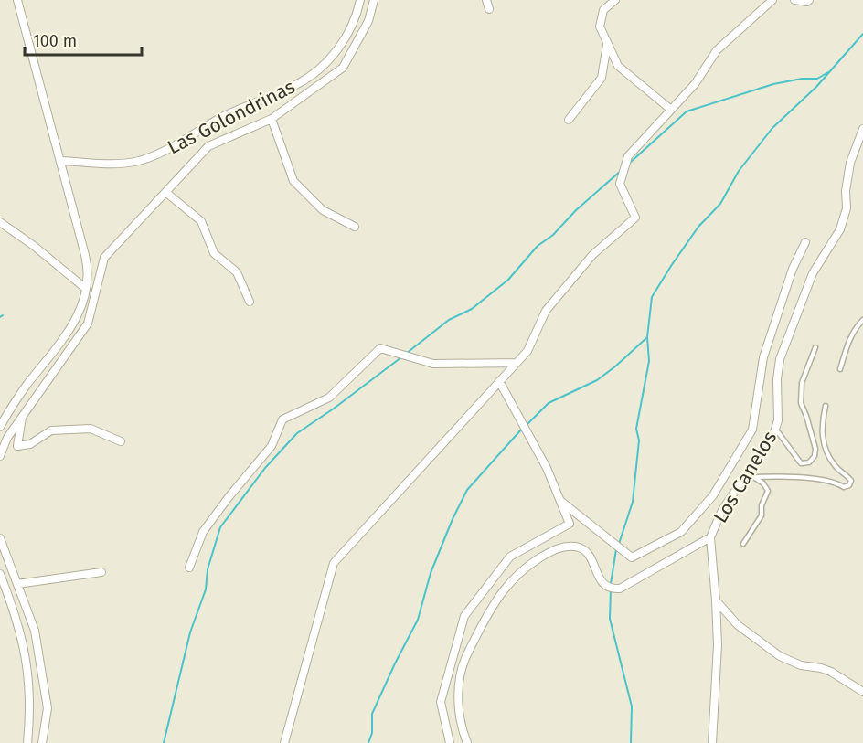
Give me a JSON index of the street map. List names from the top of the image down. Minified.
{"streets":{"street":["Las Golondrinas","Los Canelos"]},"scale_bar":"100 m"}
